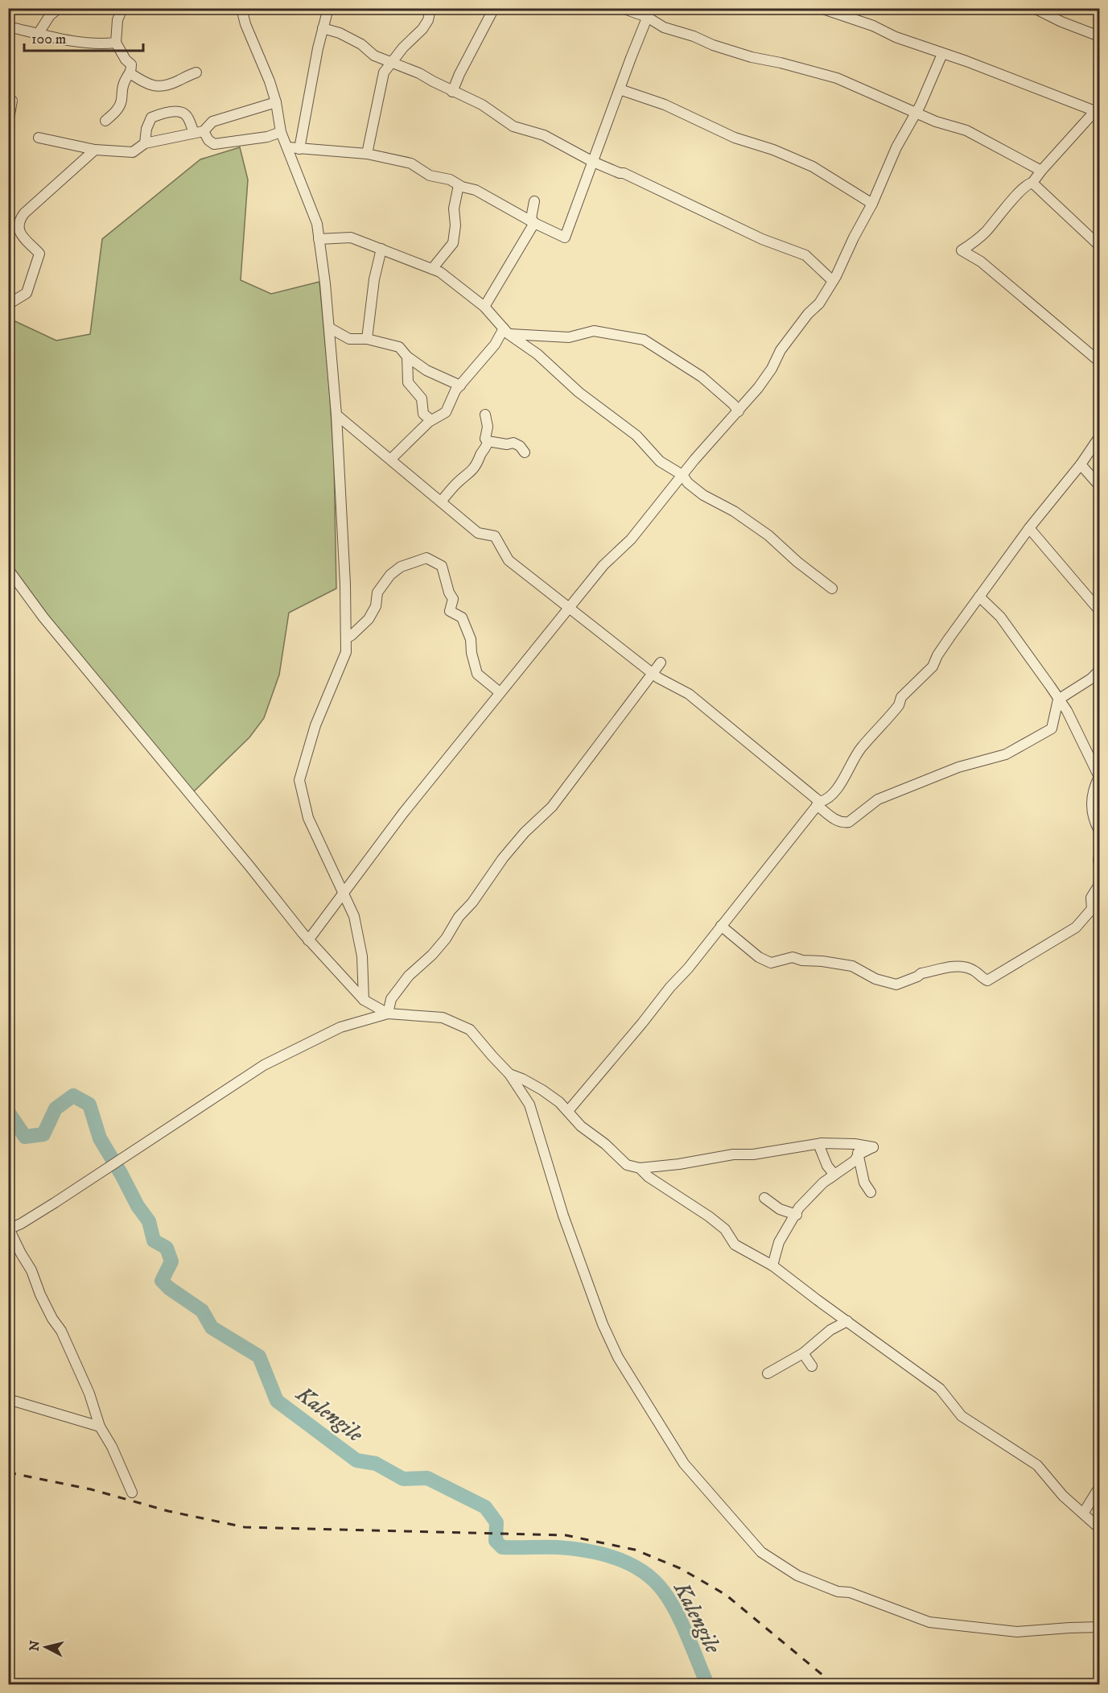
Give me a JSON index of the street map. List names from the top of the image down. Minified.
{"water":["Kalengile"],"scale_bar":"100 m","north":"left"}
